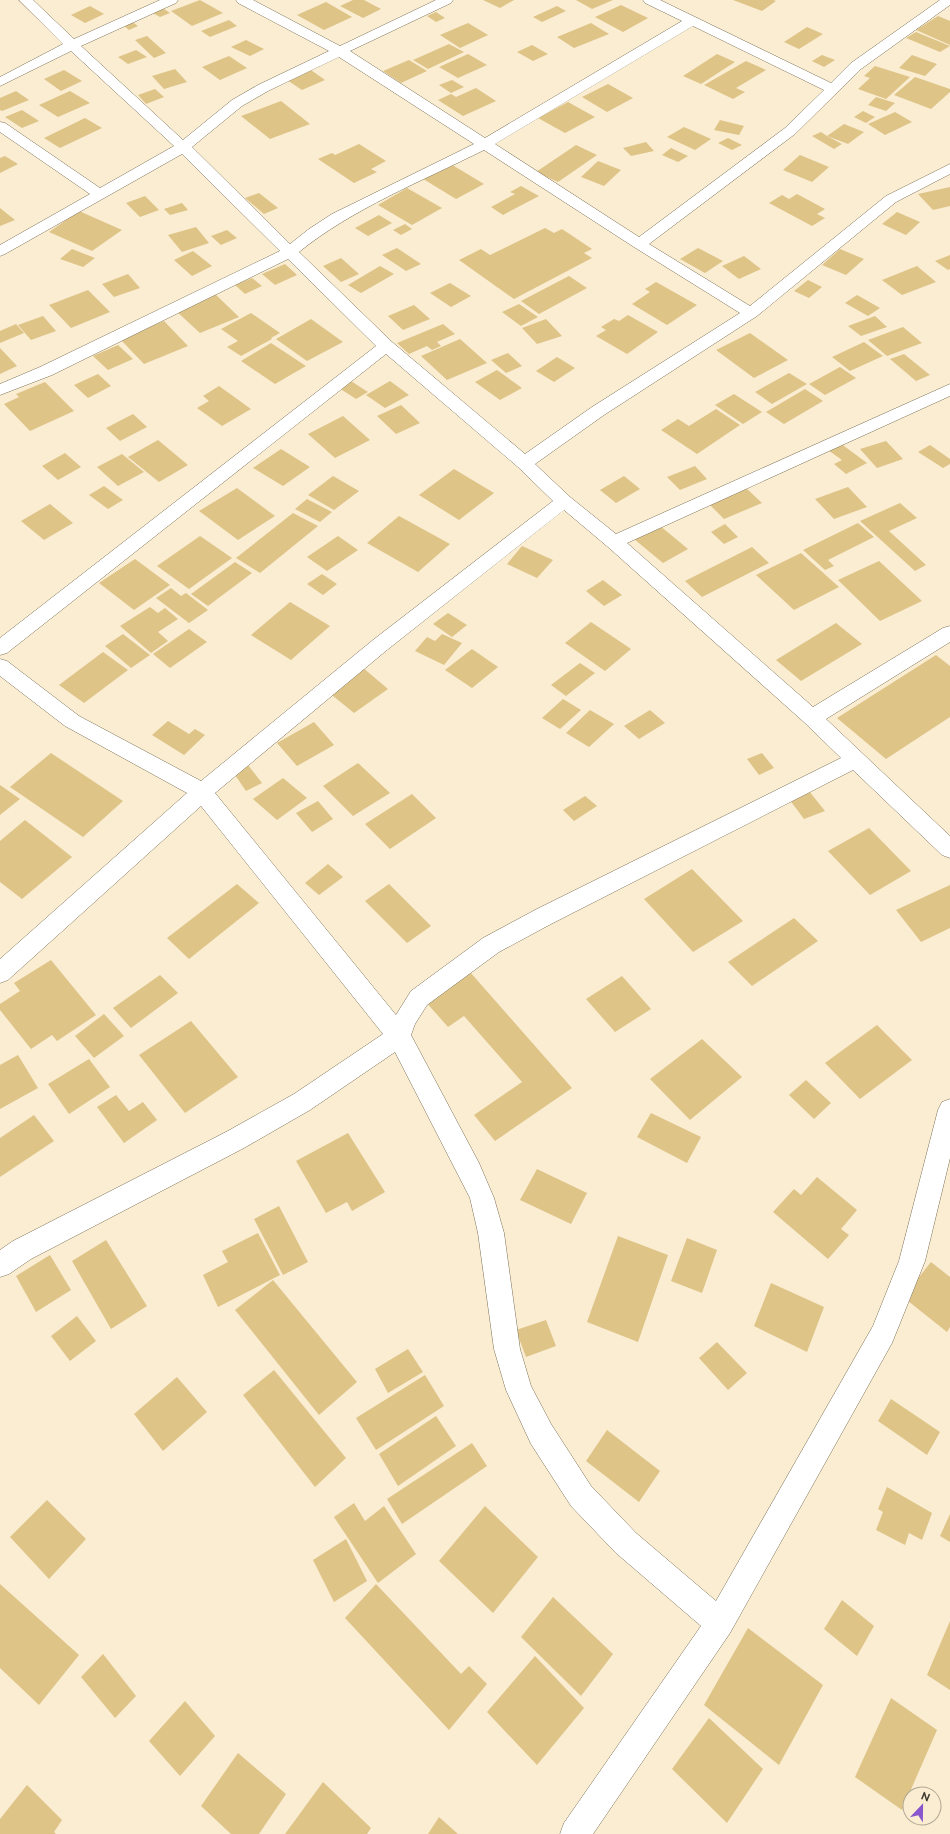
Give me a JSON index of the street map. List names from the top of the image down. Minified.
{"north":"top"}
